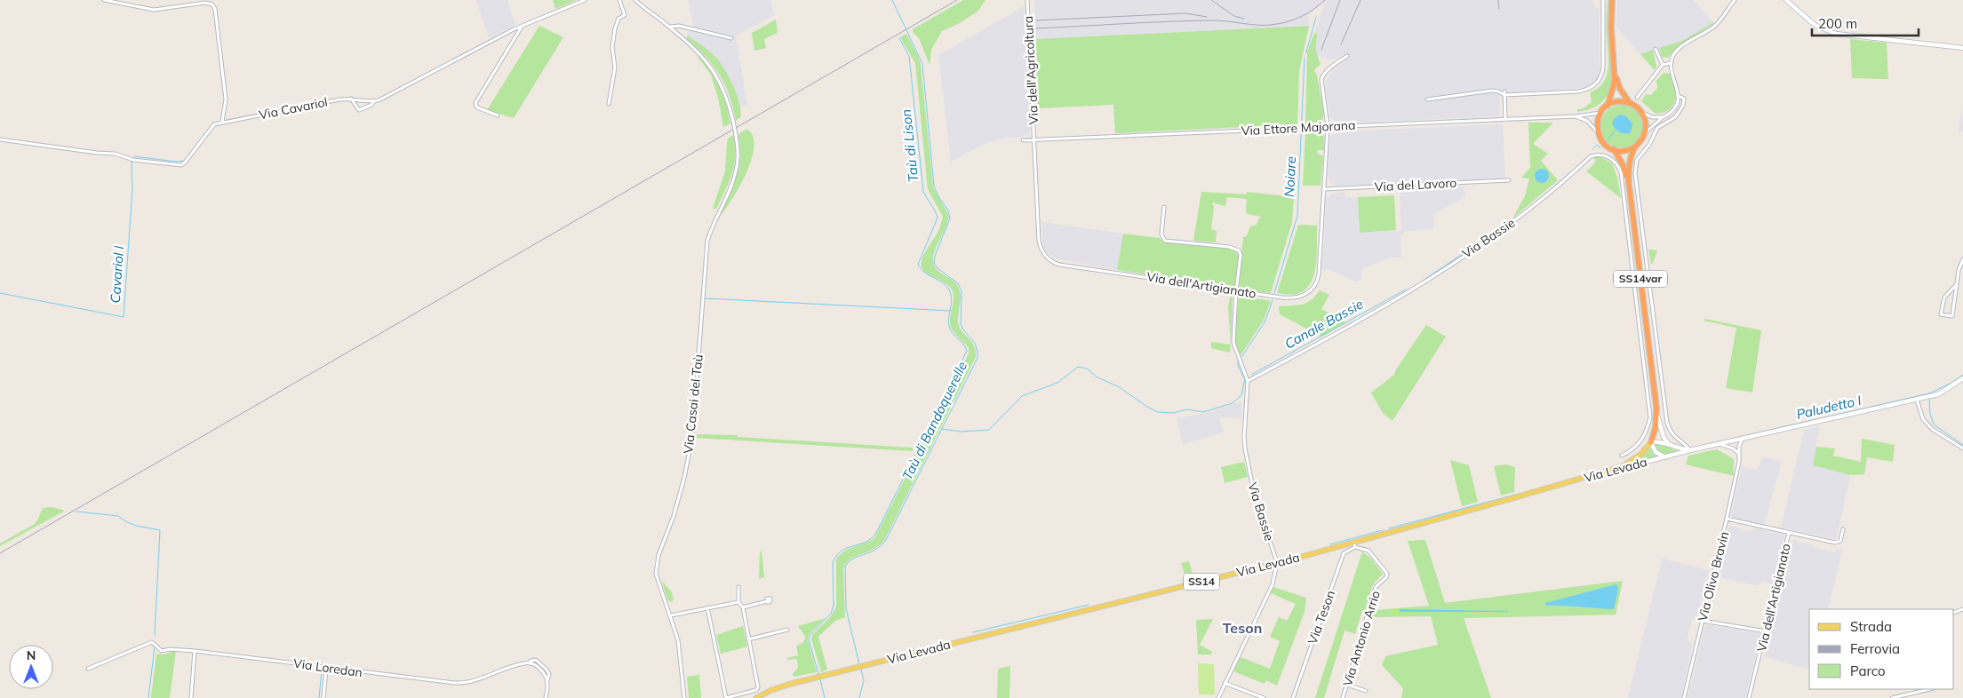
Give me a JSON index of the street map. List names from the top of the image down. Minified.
{"streets":{"highway":["SS14var"],"main road":["Via Levada","SS14"],"street":["Via dell'Agricoltura","Via Cavariol","Via Ettore Majorana","Via del Lavoro","Via Bassie","Via dell'Artigianato","Via Casai del Taù","Via Olivo Bravin","Via Teson","Via Antonio Arrio","Via Loredan"]},"crossings":[["Via dell'Agricoltura","Via Ettore Majorana"],["Via dell'Agricoltura","Via dell'Artigianato"],["Via Ettore Majorana","SS14var"],["Via Ettore Majorana","Via dell'Artigianato"],["Via del Lavoro","Via dell'Artigianato"],["Via Bassie","Via Levada"],["SS14var","Via Levada"],["SS14var","SS14"],["Via dell'Artigianato","Via Olivo Bravin"],["Via Levada","Via Olivo Bravin"],["Via Levada","SS14"],["Via Levada","Via Teson"],["Via Levada","Via Antonio Arrio"],["Via Teson","Via Antonio Arrio"]],"districts":["Teson"],"water":["Taù di Lison","Noiare","Cavariol I","Canale Bassie","Paludetto I","Taù di Bandoquerelle"],"legend":["Strada","Ferrovia","Parco"],"scale_bar":"200 m","north":"top"}
